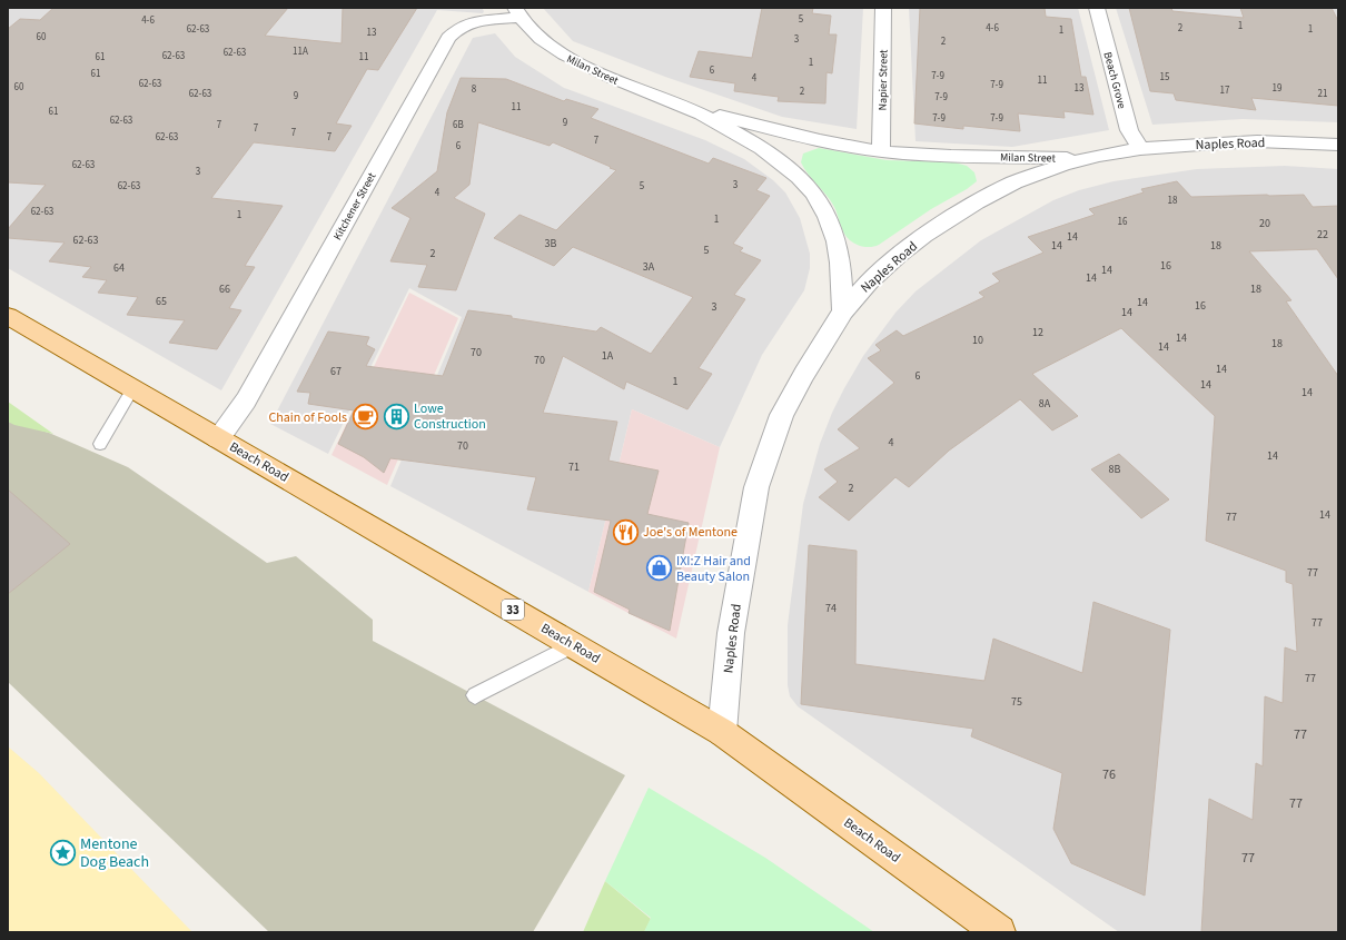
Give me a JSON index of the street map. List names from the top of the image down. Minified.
{"streets":{"main road":["Beach Road","33"],"street":["Milan Street","Napier Street","Beach Grove","Naples Road","Kitchener Street"]},"crossings":[["Milan Street","Napier Street"],["Milan Street","Naples Road"],["Milan Street","Kitchener Street"],["Beach Grove","Naples Road"],["Naples Road","Beach Road"],["Kitchener Street","Beach Road"]],"places":{"building":["Lowe Construction"],"cafe":["Chain of Fools"],"restaurant":["Joe's of Mentone"],"shop":["IXI:Z Hair and Beauty Salon"],"place":["Mentone Dog Beach"]},"house_numbers":["5","4-6","1","4-6","2","62-63","1","1","13","60","3","2","11A","62-63","62-63","61","11","1","6","61","7-9","15","4","11","62-63","7-9","60","13","19","8","17","2","62-63","21","9","7-9","11","61","7-9","7-9","62-63","9","7","6B","7","7","62-63","7","7","6","62-63","3","3","62-63","5","4","18","62-63","1","1","16","20","22","14","62-63","3B","14","18","5","2","16","3A","64","14","14","66","18","65","14","16","3","14","12","14","10","18","14","70","1A","70","14","67","6","1","14","14","8A","4","70","14","71","8B","2","14","77","77","74","77","77","75","77","76","77","77"]}
